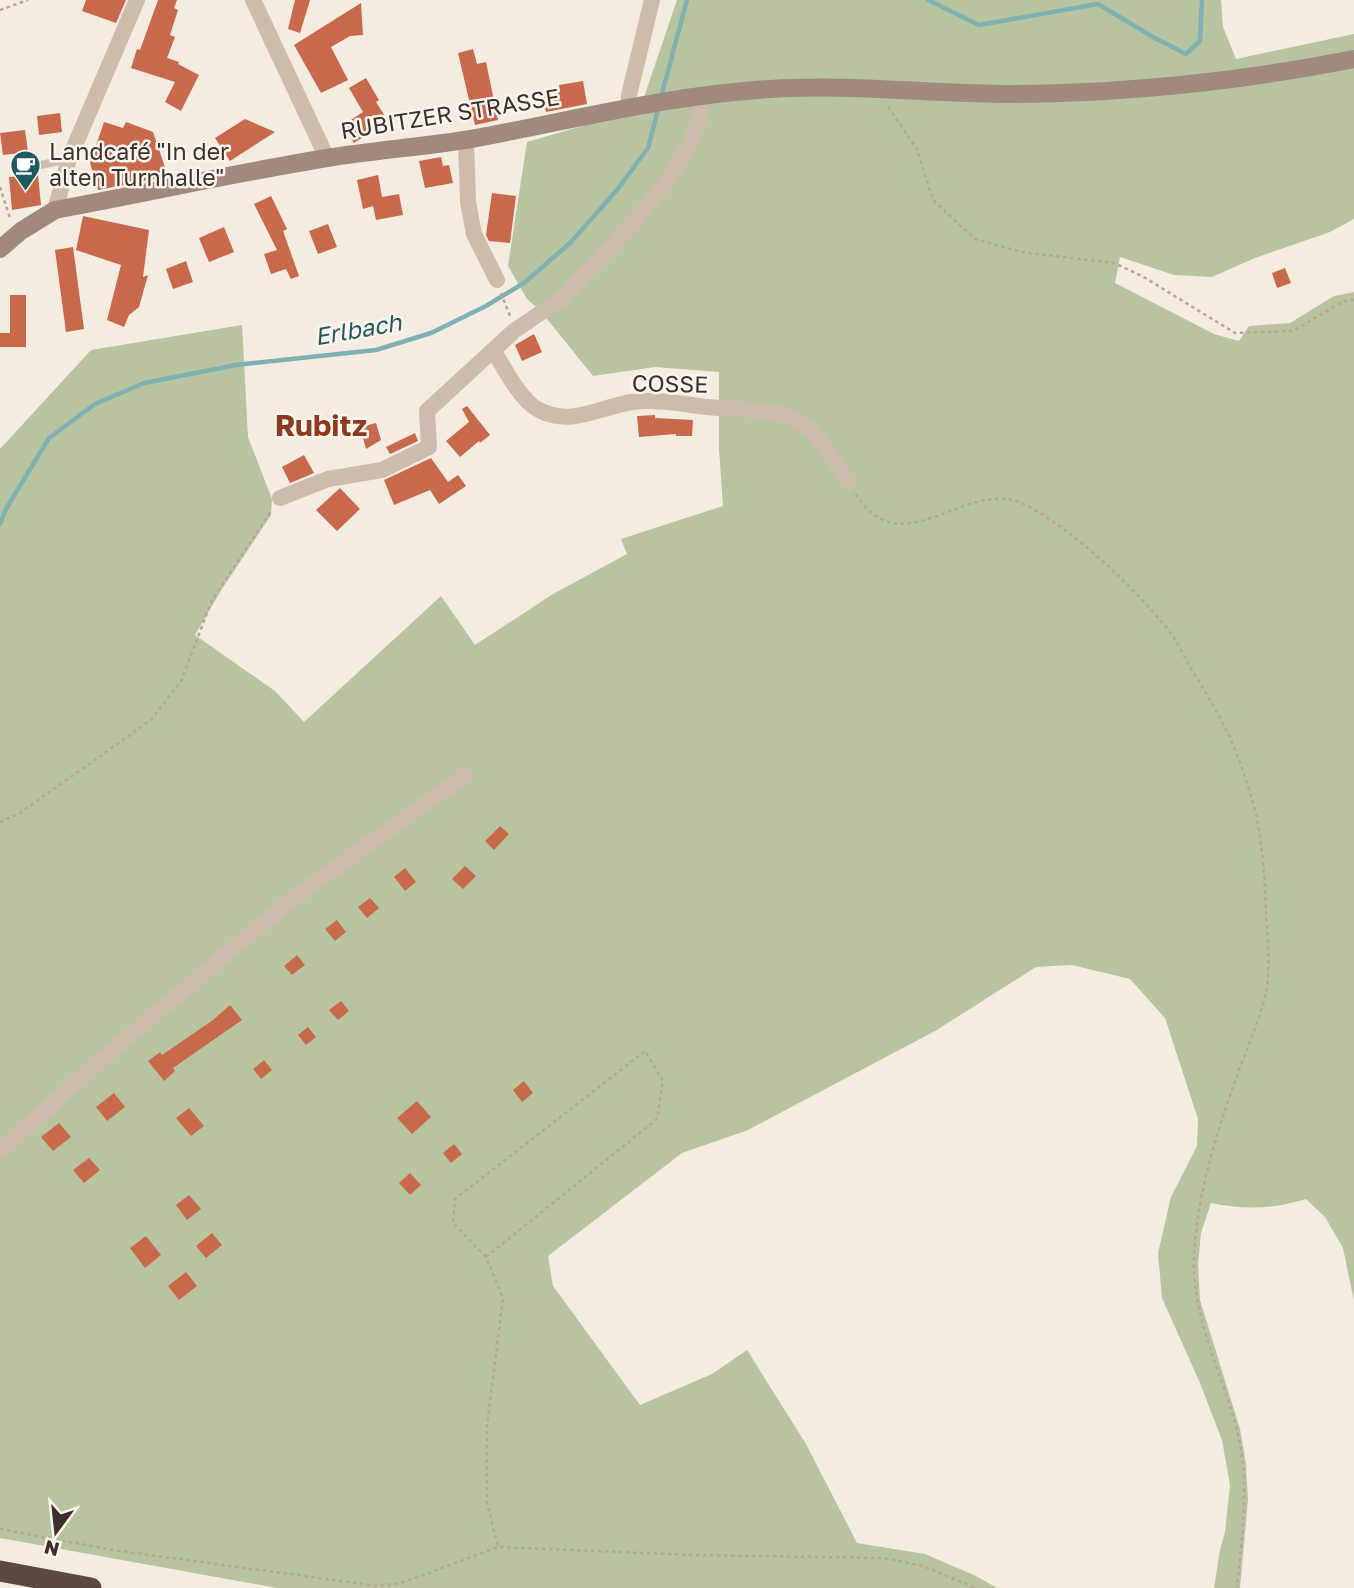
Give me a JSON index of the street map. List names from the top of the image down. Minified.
{"streets":{"main road":["RUBITZER STRASSE"],"street":["COSSE"]},"districts":["Rubitz"],"water":["Erlbach"],"places":{"cafe":["Landcafé \"In der alten Turnhalle\""]},"north":"bottom"}
